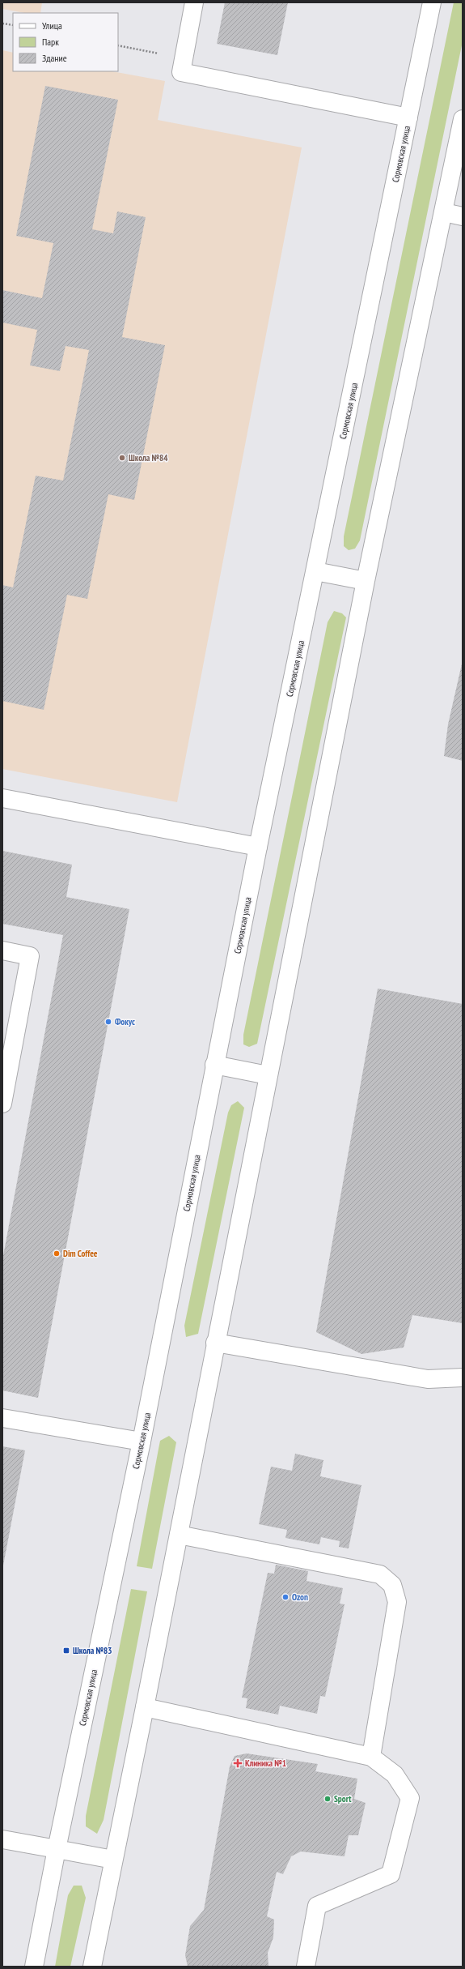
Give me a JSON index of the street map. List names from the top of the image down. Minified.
{"streets":{"main road":["Сормовская улица"]},"places":{"other":["Школа №84","Фокус","Dim Coffee","Ozon","Sport"],"transit":["Школа №83"],"health":["Клиника №1"]},"legend":["Улица","Парк","Здание"]}
